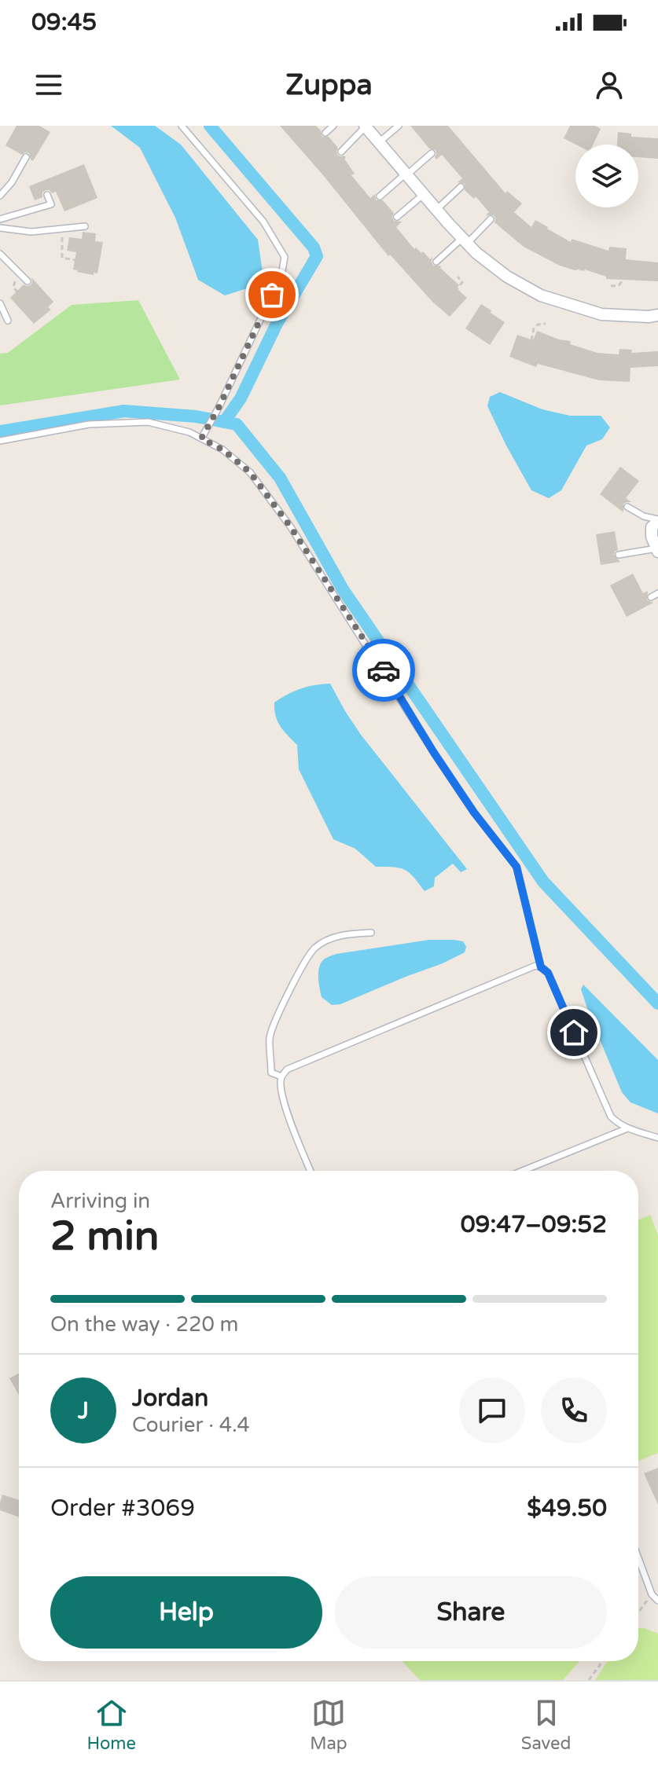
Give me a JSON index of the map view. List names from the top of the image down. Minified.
{"page":{"status":"09:45","header":"Zuppa","heading":["2 min","Arriving in","09:47–09:52"],"panel":["Jordan","Courier · 4.4","Order #3069","$49.50"],"bar":"On the way · 220 m","round":"J","buttons":["Help","Share"],"tabs":["Home","Map","Saved"]}}
